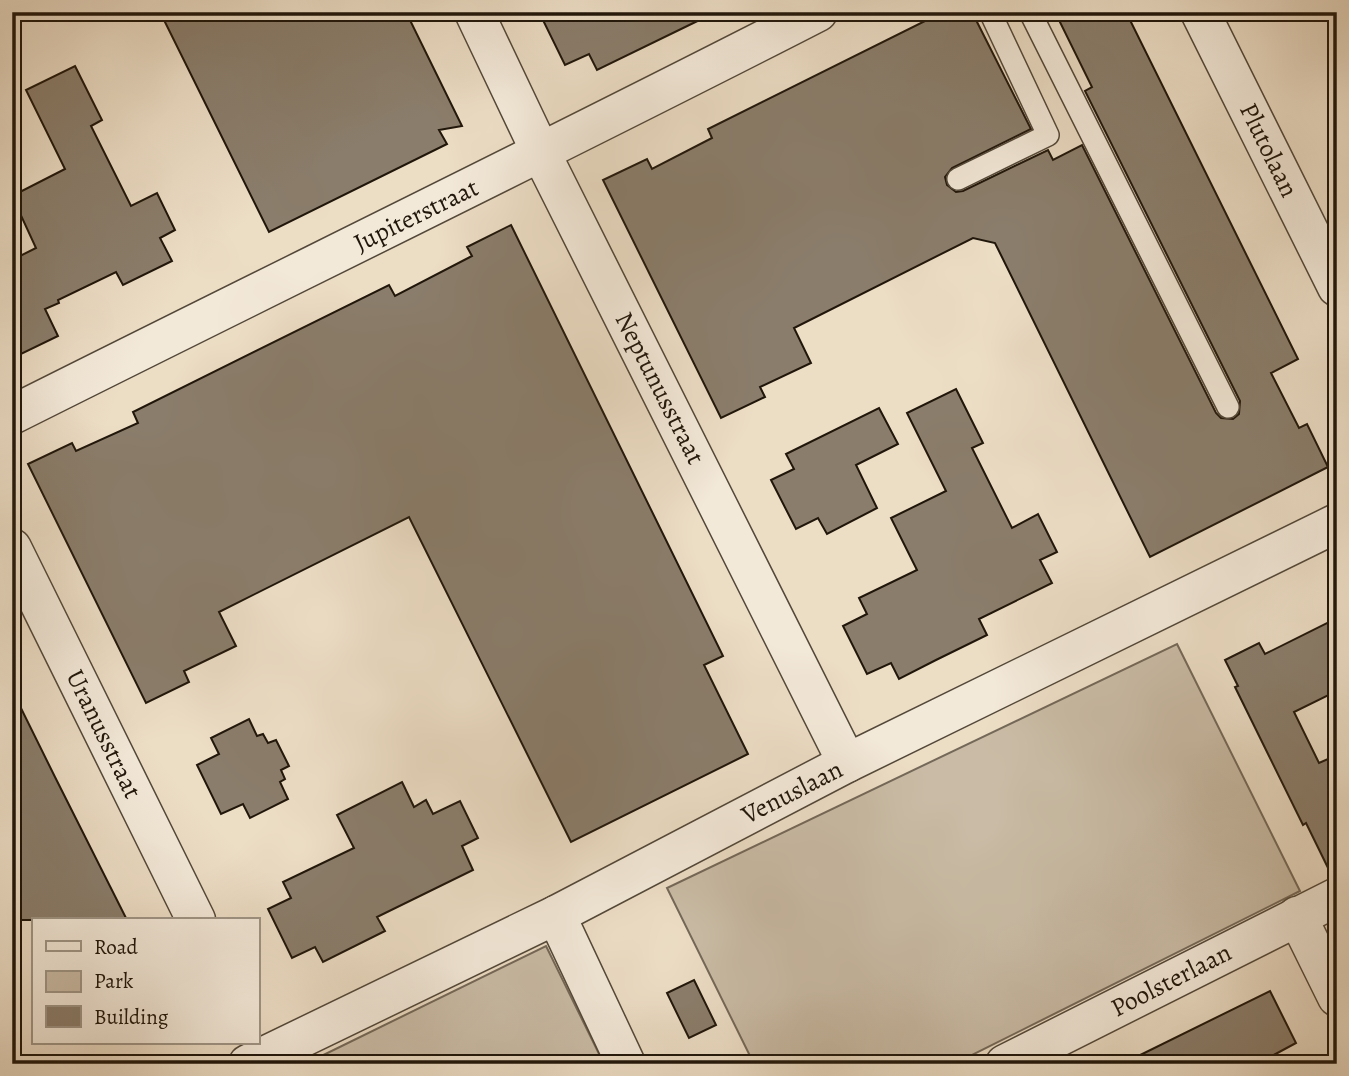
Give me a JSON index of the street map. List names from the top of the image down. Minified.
{"streets":{"street":["Plutolaan","Jupiterstraat","Neptunusstraat","Uranusstraat","Venuslaan","Poolsterlaan"]},"crossings":[["Jupiterstraat","Neptunusstraat"],["Neptunusstraat","Venuslaan"]],"legend":["Road","Park","Building"]}
